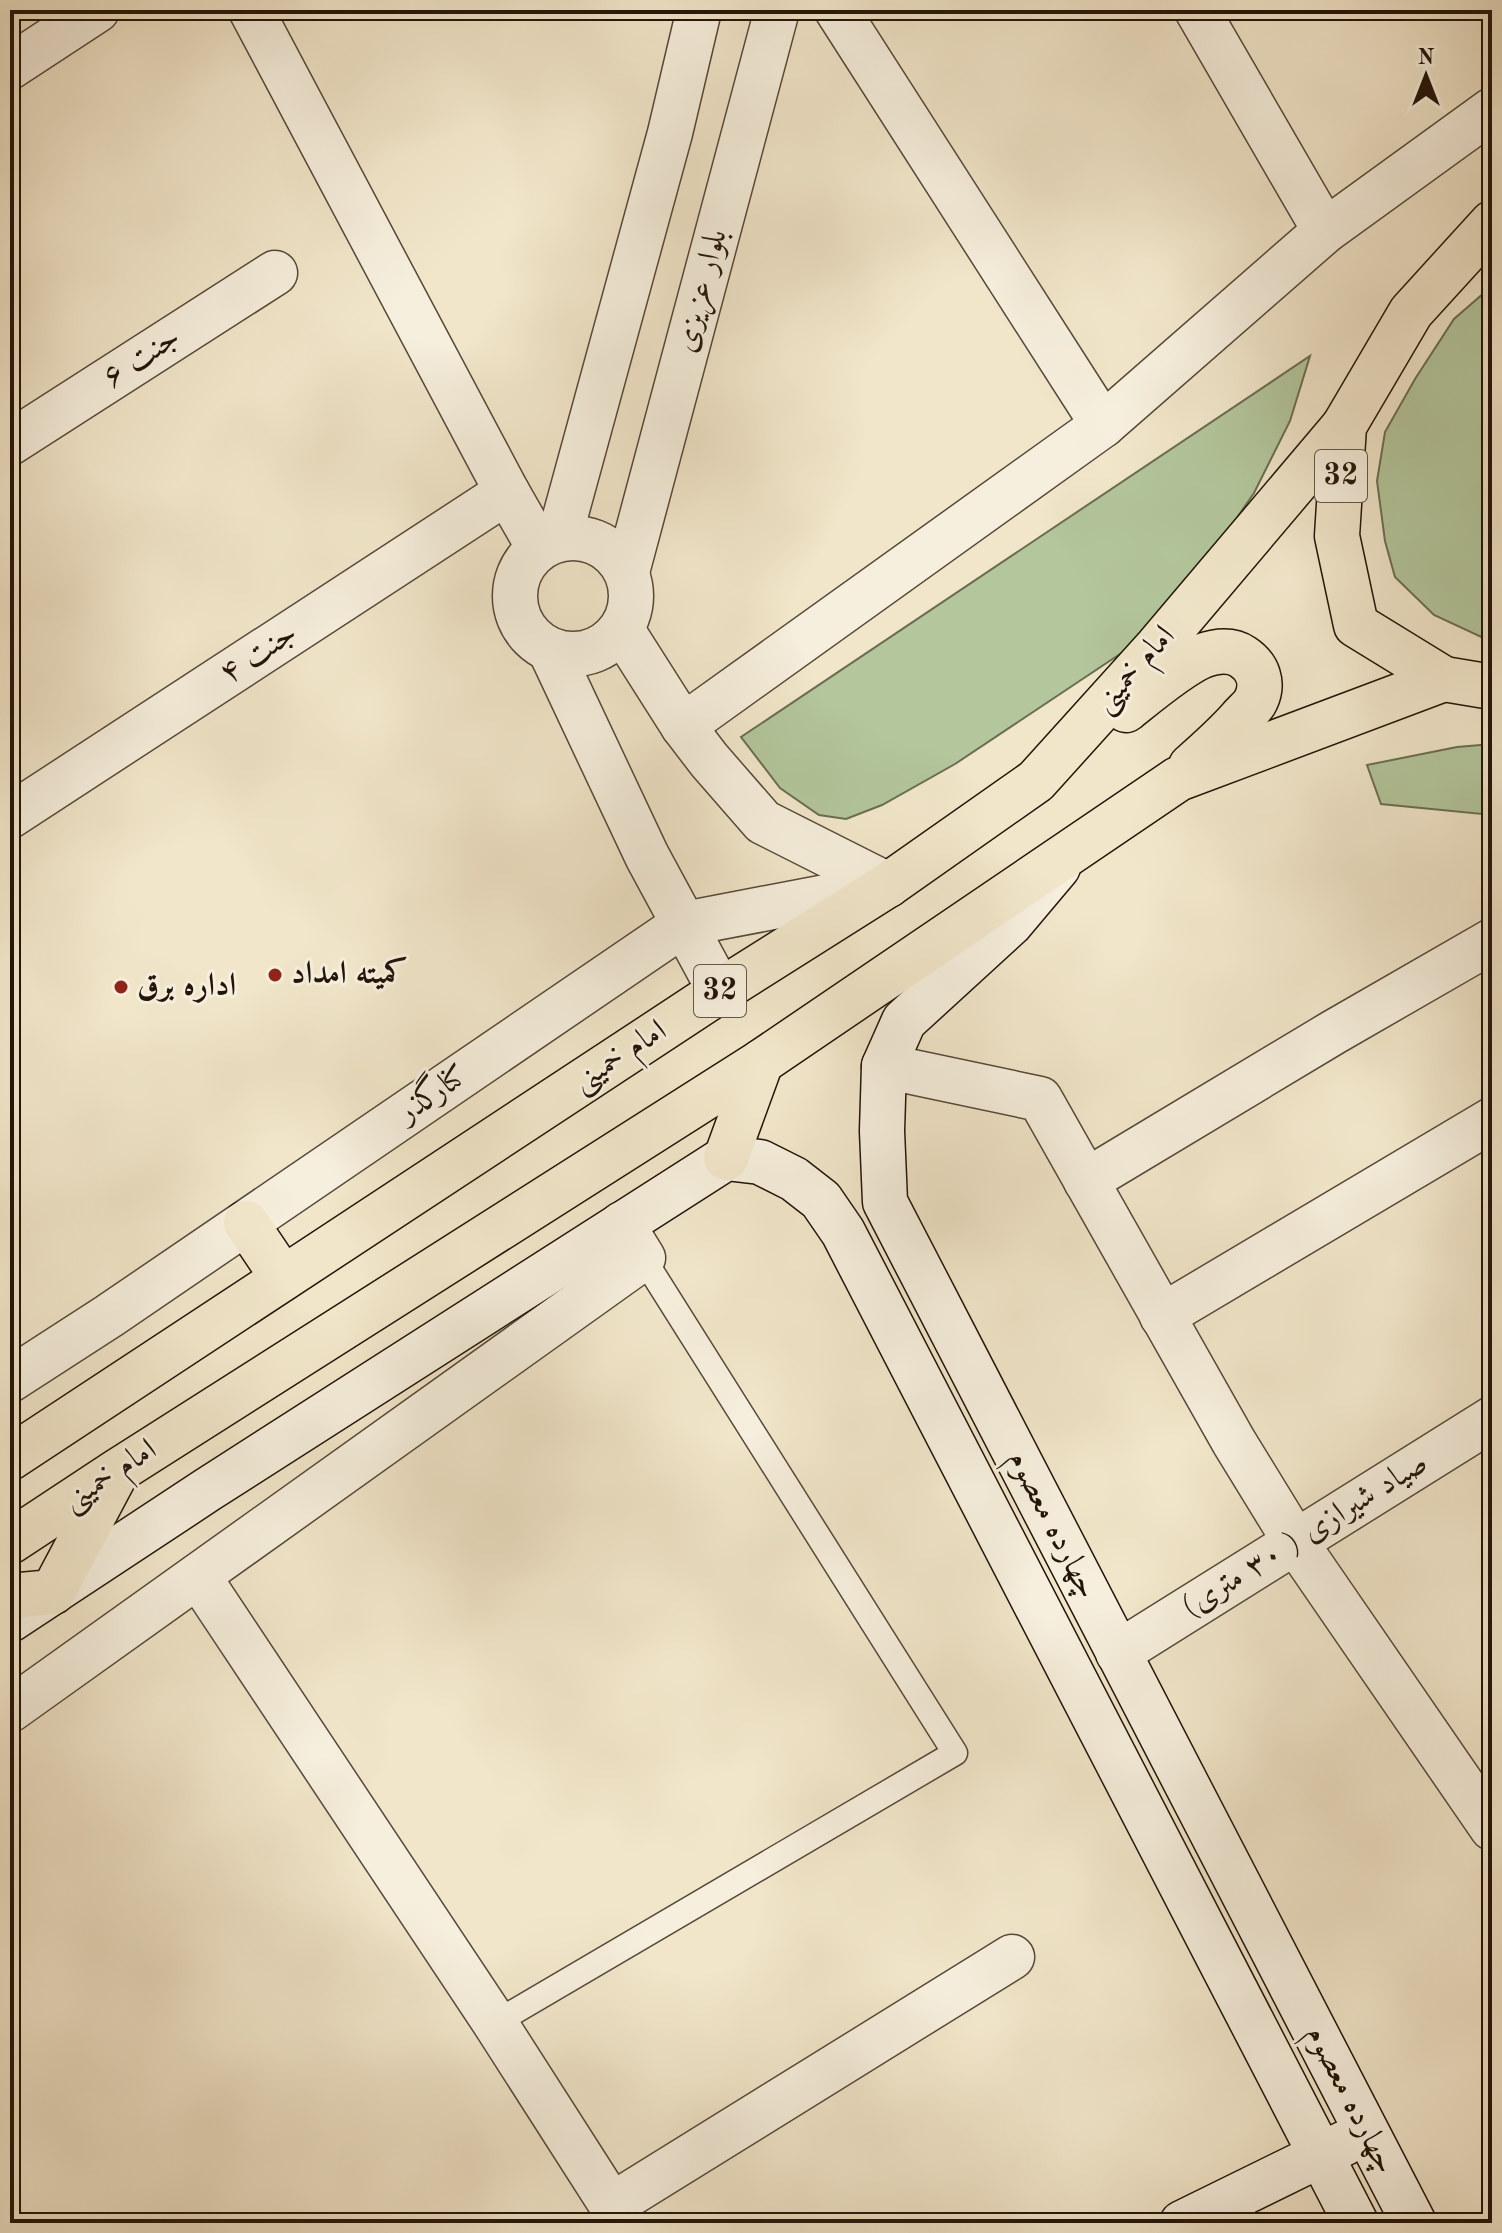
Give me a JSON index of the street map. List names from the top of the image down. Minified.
{"streets":{"highway":["32","امام خمینی"],"street":["بلوار عزیزی","جنت ۶","جنت ۴","کنارگذر","چهارده معصوم","صیاد شیرازی ( ۳۰ متری)"]},"crossings":[["32","امام خمینی"],["امام خمینی","کنارگذر"],["امام خمینی","چهارده معصوم"],["چهارده معصوم","صیاد شیرازی ( ۳۰ متری)"]],"places":["کمیته امداد","اداره برق"],"north":"top"}
